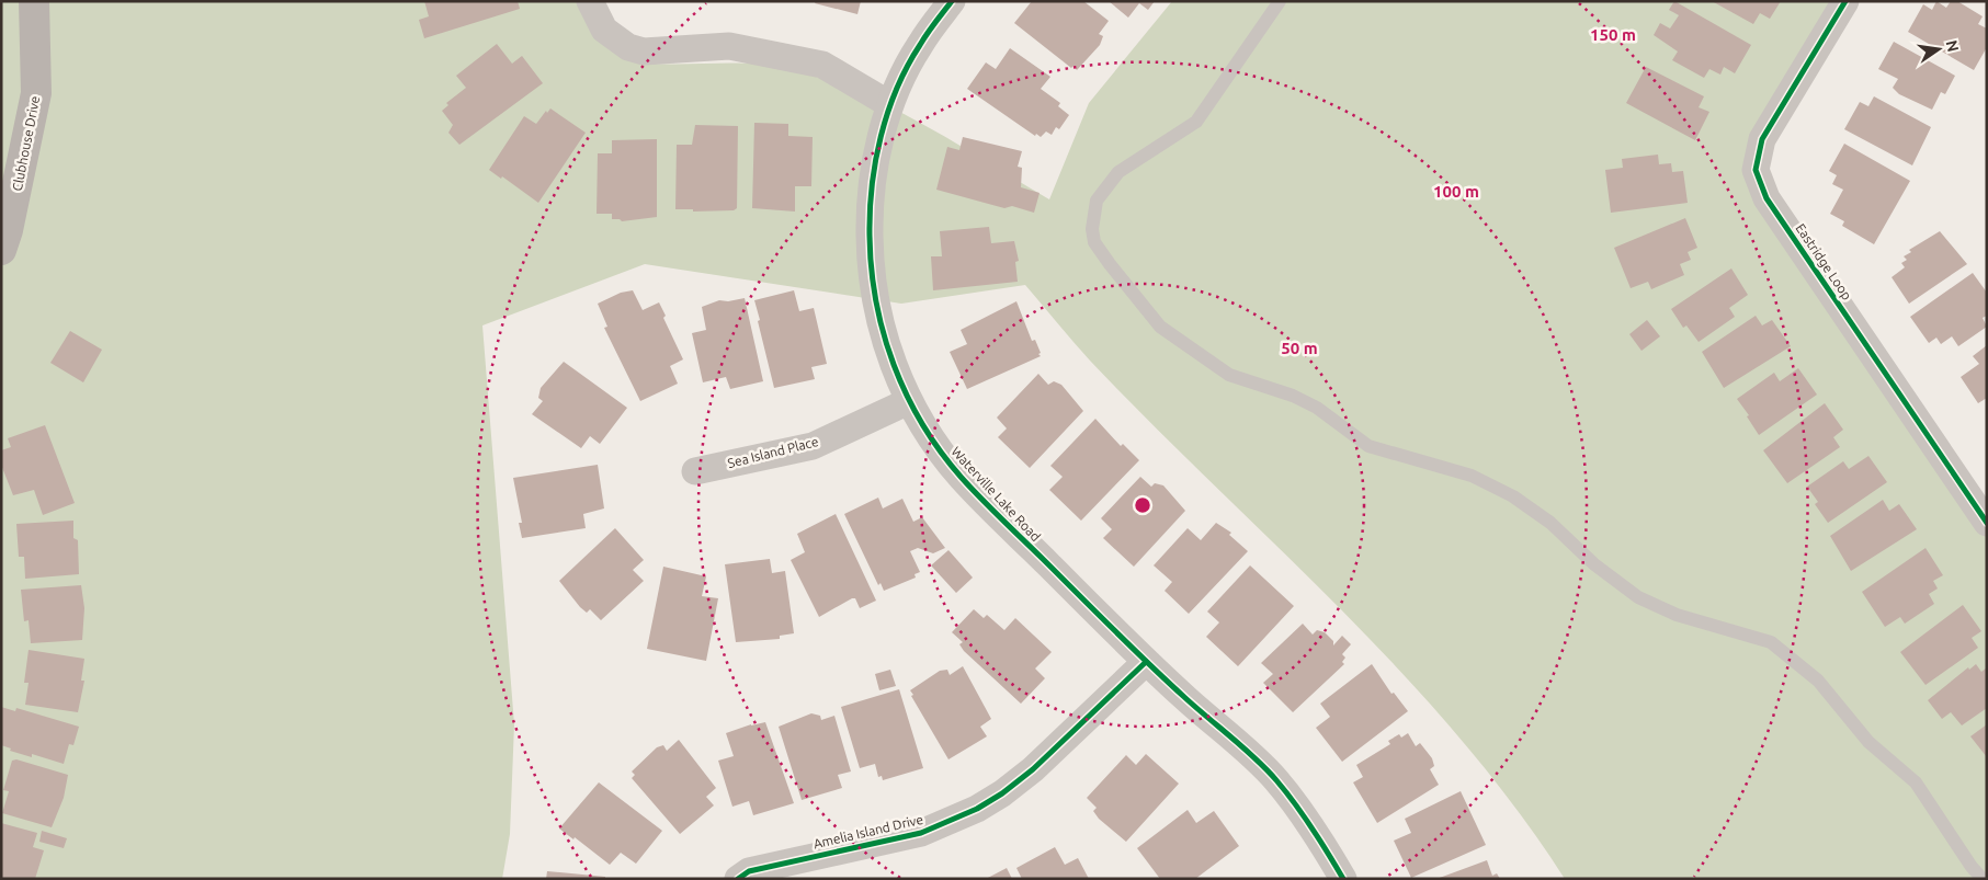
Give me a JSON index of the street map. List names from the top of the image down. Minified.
{"streets":{"street":["Clubhouse Drive","Eastridge Loop","Sea Island Place","Waterville Lake Road","Amelia Island Drive"]},"crossings":[["Sea Island Place","Waterville Lake Road"],["Waterville Lake Road","Amelia Island Drive"]],"north":"right","rings":["150 m","100 m","50 m"]}
